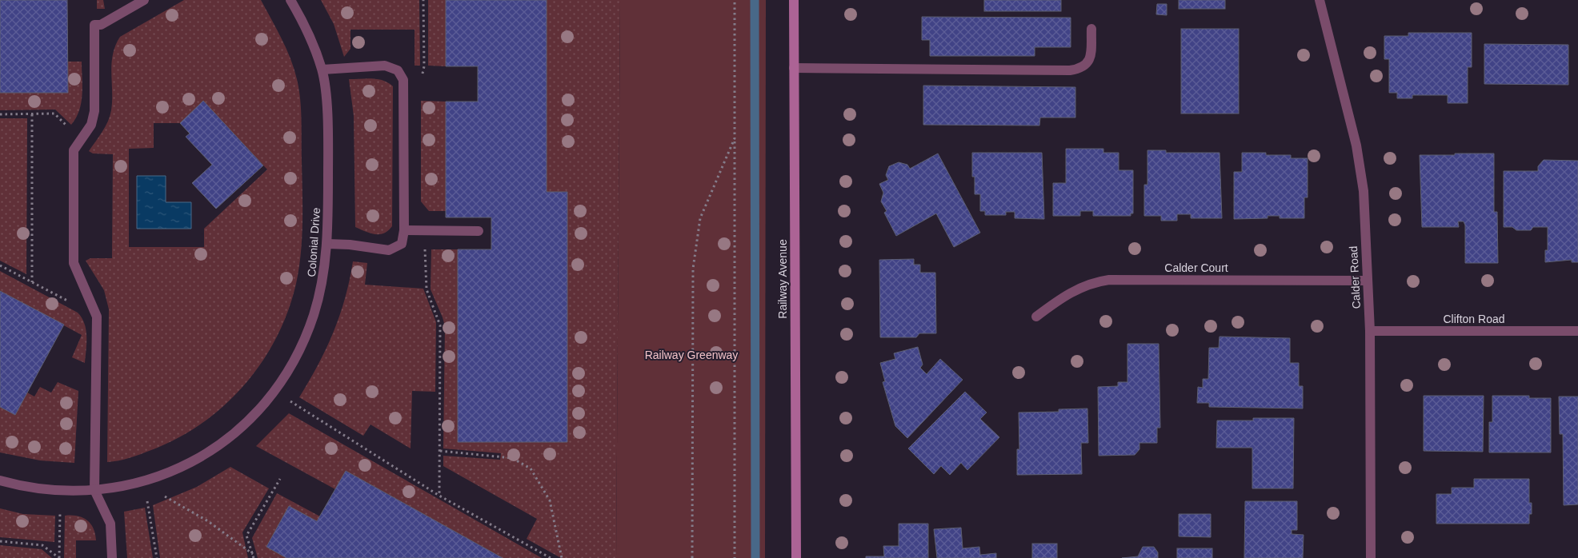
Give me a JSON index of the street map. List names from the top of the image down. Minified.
{"streets":{"main road":["Railway Avenue"],"street":["Colonial Drive","Calder Court","Calder Road","Clifton Road"]},"crossings":[["Calder Court","Calder Road"],["Calder Road","Clifton Road"]],"parks":["Railway Greenway"]}
